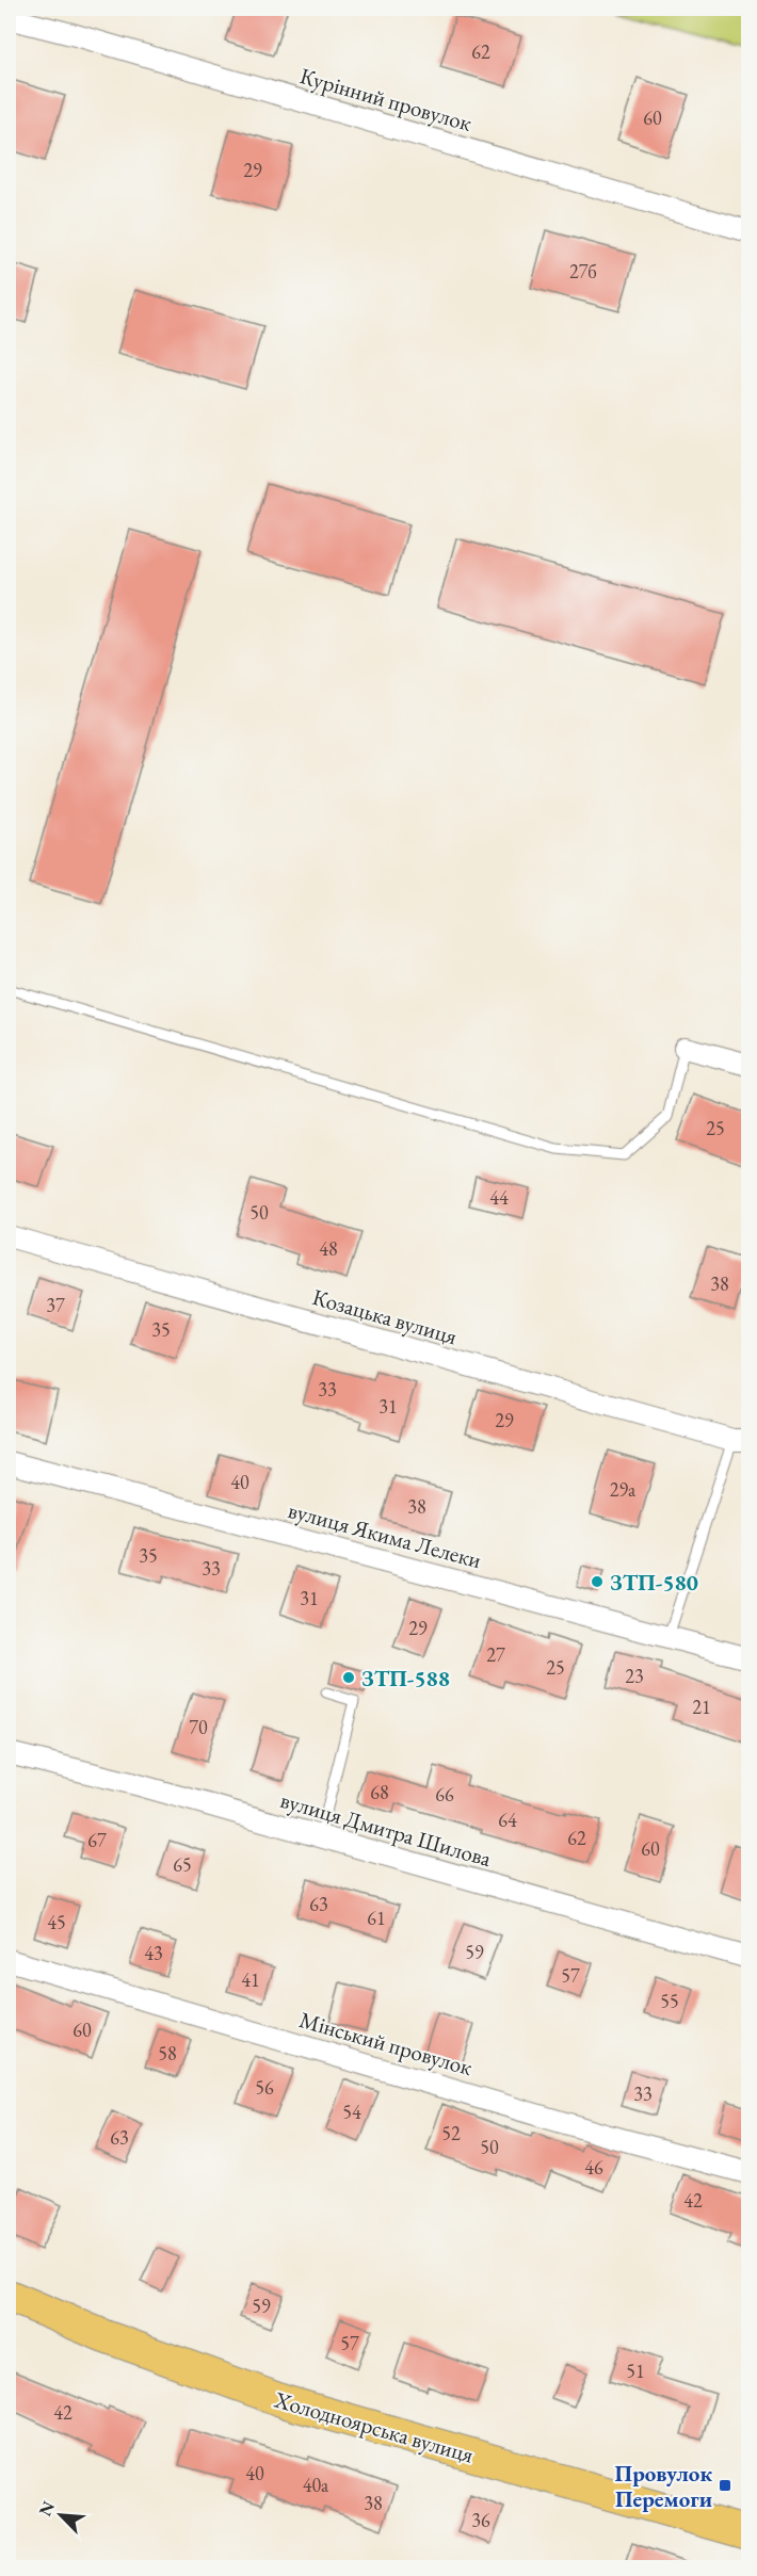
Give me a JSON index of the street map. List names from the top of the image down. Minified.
{"streets":{"main road":["Холодноярська вулиця"],"street":["Курінний провулок","Козацька вулиця","вулиця Якима Лелеки","вулиця Дмитра Шилова","Мінський провулок"]},"places":{"other":["ЗТП-580","ЗТП-588"],"transit":["Провулок Перемоги"]},"house_numbers":["62","60","29","27б","25","44","50","48","38","37","35","33","31","29","40","29а","38","35","33","31","29","27","25","23","21","70","68","66","64","62","67","60","65","63","61","45","59","43","57","41","55","60","58","56","33","54","52","63","50","46","42","59","57","51","42","40","40а","38","36"],"north":"top left"}
